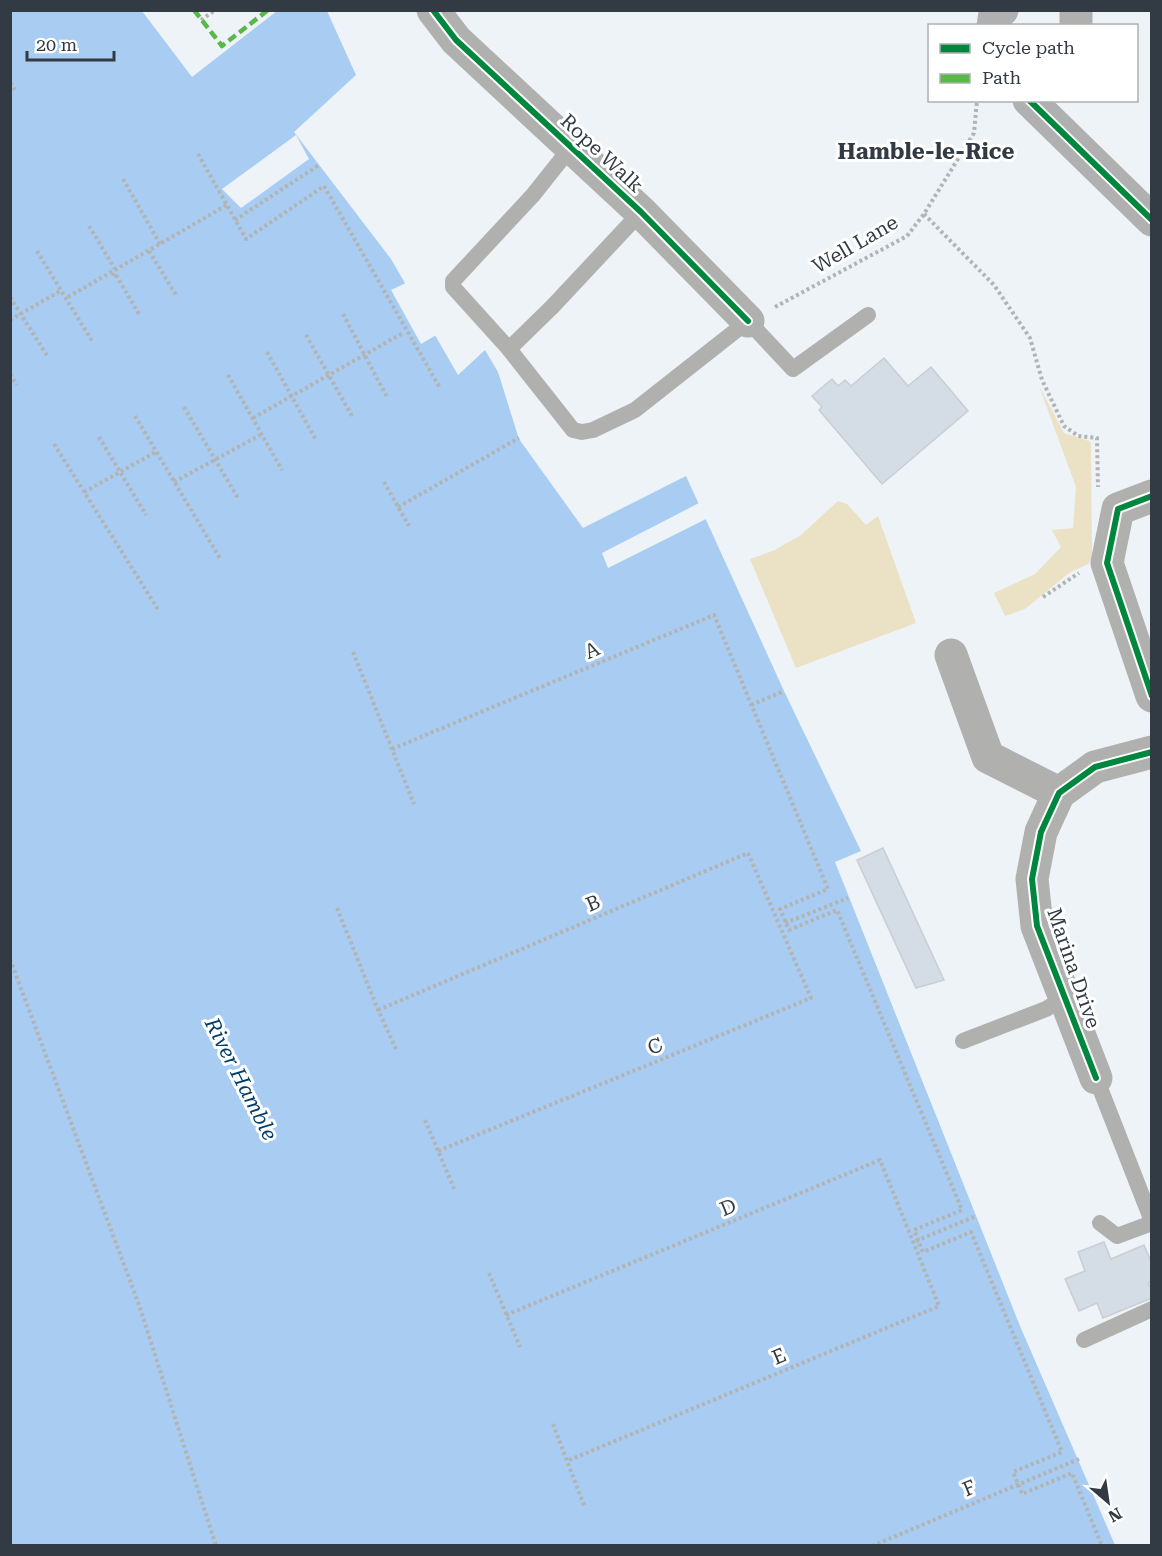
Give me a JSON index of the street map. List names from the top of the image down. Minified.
{"streets":{"street":["Rope Walk","Marina Drive"],"path":["Well Lane","A","B","C","D","E","F"]},"crossings":[["Rope Walk","Well Lane"],["B","C"],["D","E"]],"districts":["Hamble-le-Rice"],"water":["River Hamble"],"legend":["Cycle path","Path"],"scale_bar":"20 m","north":"bottom right"}
